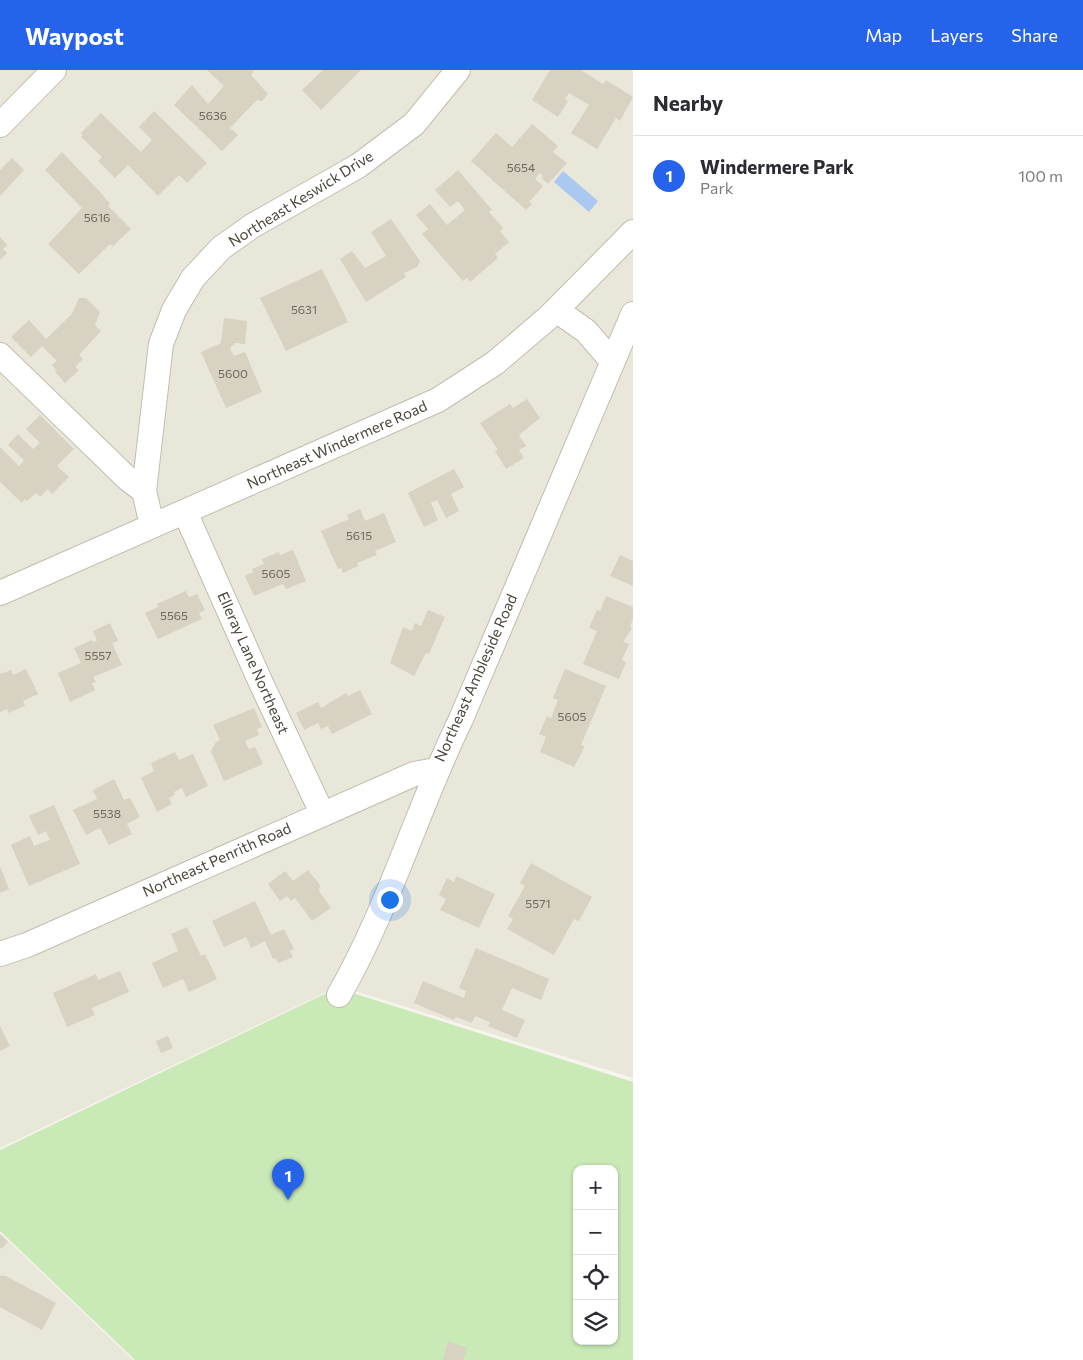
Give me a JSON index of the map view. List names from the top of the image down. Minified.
{"streets":{"street":["Northeast Keswick Drive","Northeast Windermere Road","Elleray Lane Northeast","Northeast Ambleside Road","Northeast Penrith Road"]},"crossings":[["Northeast Windermere Road","Elleray Lane Northeast"],["Elleray Lane Northeast","Northeast Penrith Road"],["Northeast Ambleside Road","Northeast Penrith Road"]],"house_numbers":["5636","5654","5616","5631","5600","5615","5605","5565","5557","5605","5538","5571"],"page":{"header":"Waypost","nav":["Map","Layers","Share"],"heading":"Nearby","list":[{"mark":"1","name":"Windermere Park","note":"Park","value":"100 m"}],"pins":"1","map_buttons":["+","−"]}}
